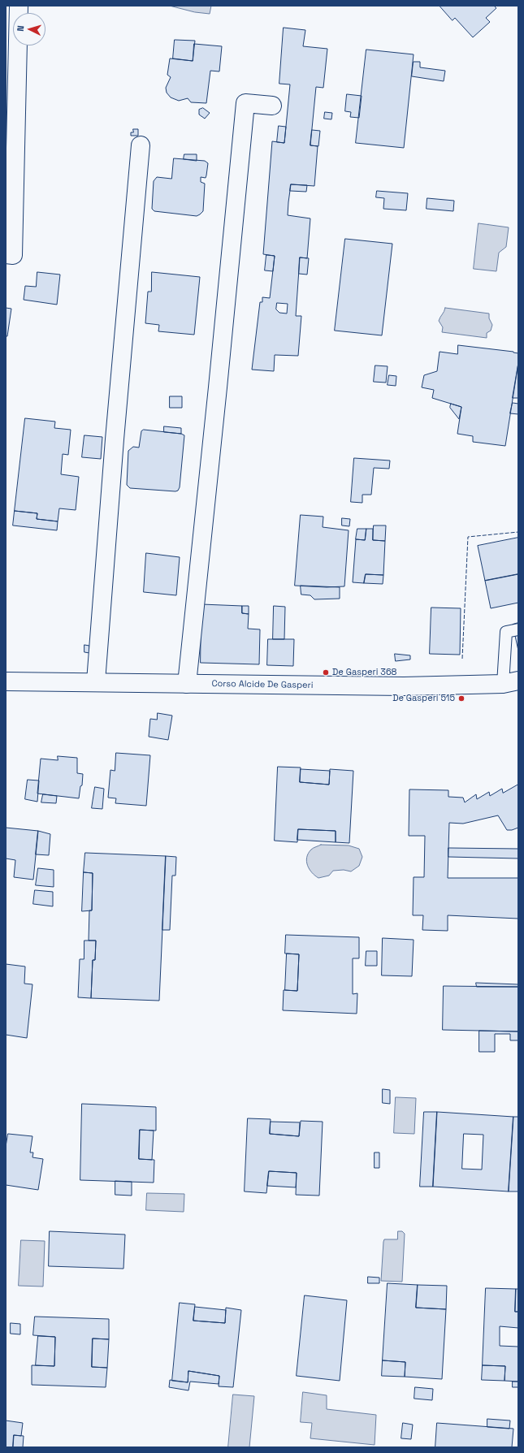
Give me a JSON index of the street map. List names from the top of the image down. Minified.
{"streets":{"street":["Corso Alcide De Gasperi"]},"places":["De Gasperi 368","De Gasperi 515"],"north":"left"}
